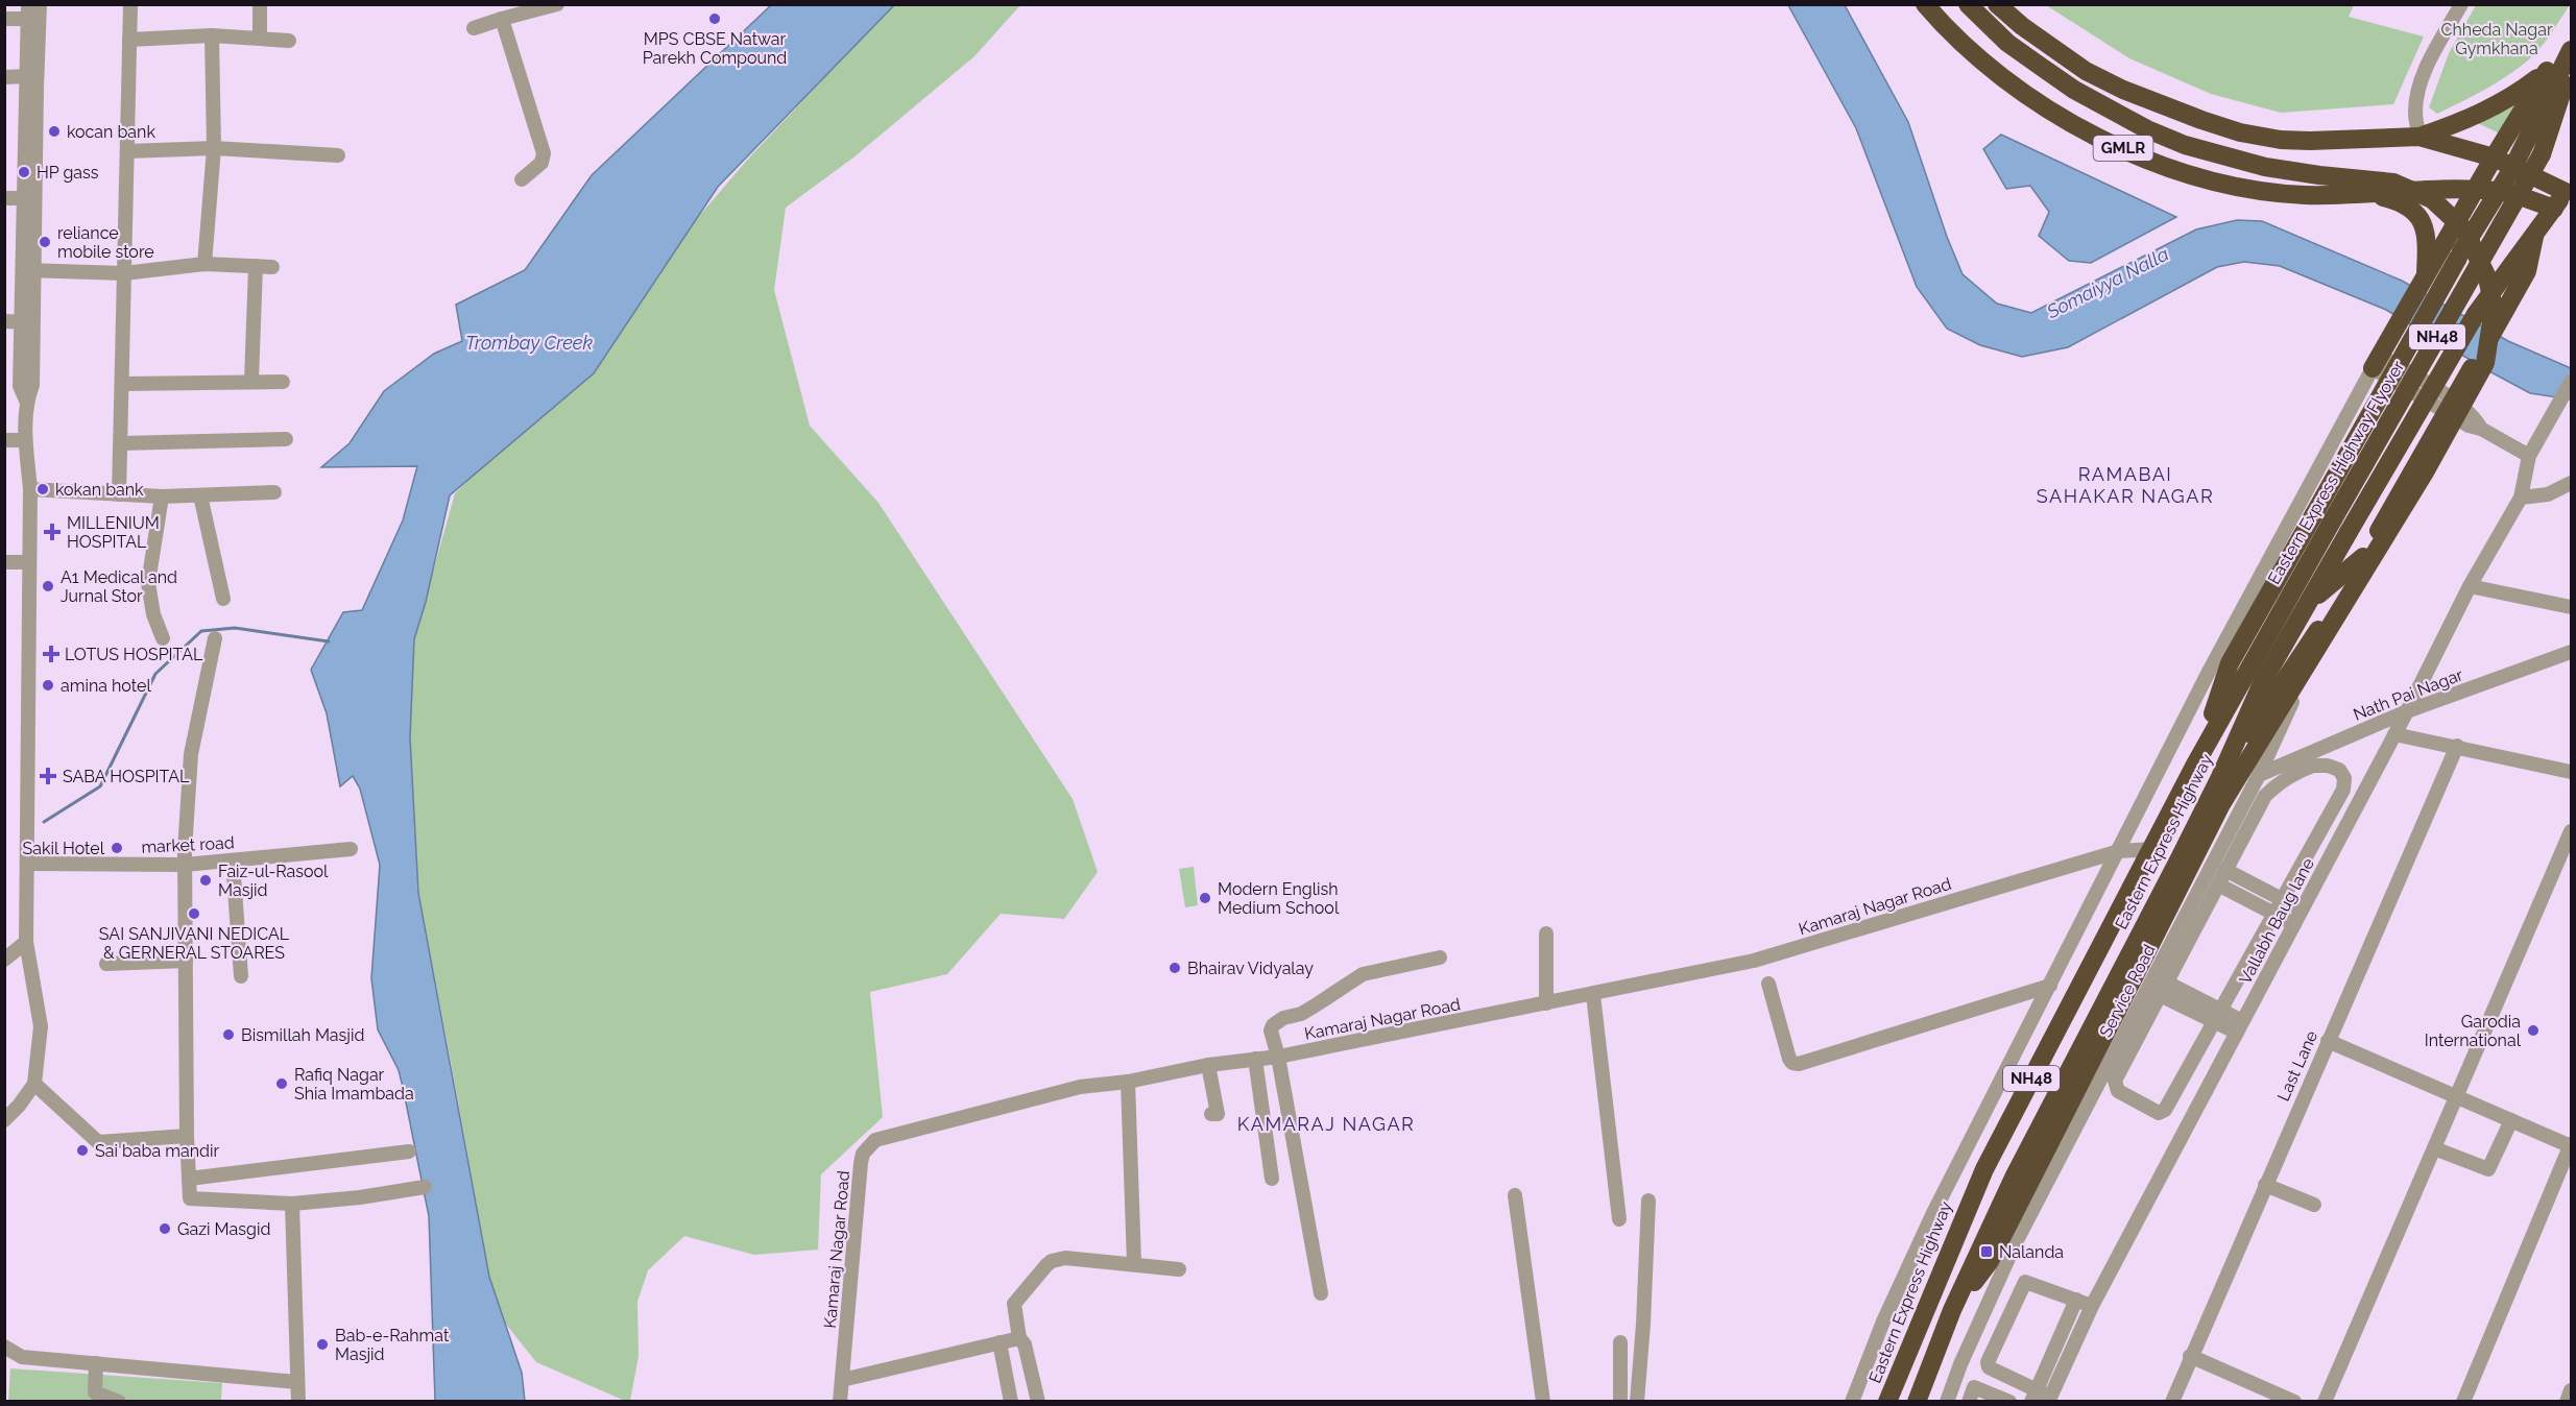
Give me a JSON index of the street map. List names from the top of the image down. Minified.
{"streets":{"highway":["GMLR","NH48","Eastern Express Highway Flyover","Eastern Express Highway"],"street":["Nath Pai Nagar","market road","Kamaraj Nagar Road","Vallabh Baug lane","Service Road","Last Lane"]},"crossings":[["GMLR","NH48"],["NH48","Eastern Express Highway"],["Eastern Express Highway Flyover","Eastern Express Highway"],["Nath Pai Nagar","Vallabh Baug lane"],["Nath Pai Nagar","Service Road"],["Eastern Express Highway","Kamaraj Nagar Road"]],"districts":["RAMABAI SAHAKAR NAGAR","KAMARAJ NAGAR"],"water":["Somaiyya Nalla","Trombay Creek"],"parks":["Chheda Nagar Gymkhana"],"places":{"other":["MPS CBSE Natwar Parekh Compound","kocan bank","HP gass","reliance mobile store","kokan bank","A1 Medical and Jurnal Stor","amina hotel","Sakil Hotel","Faiz-ul-Rasool Masjid","Modern English Medium School","SAI SANJIVANI NEDICAL & GERNERAL STOARES","Bhairav Vidyalay","Garodia International","Bismillah Masjid","Rafiq Nagar Shia Imambada","Sai baba mandir","Gazi Masgid","Bab-e-Rahmat Masjid"],"health":["MILLENIUM HOSPITAL","LOTUS HOSPITAL","SABA HOSPITAL"],"transit":["Nalanda"]}}
